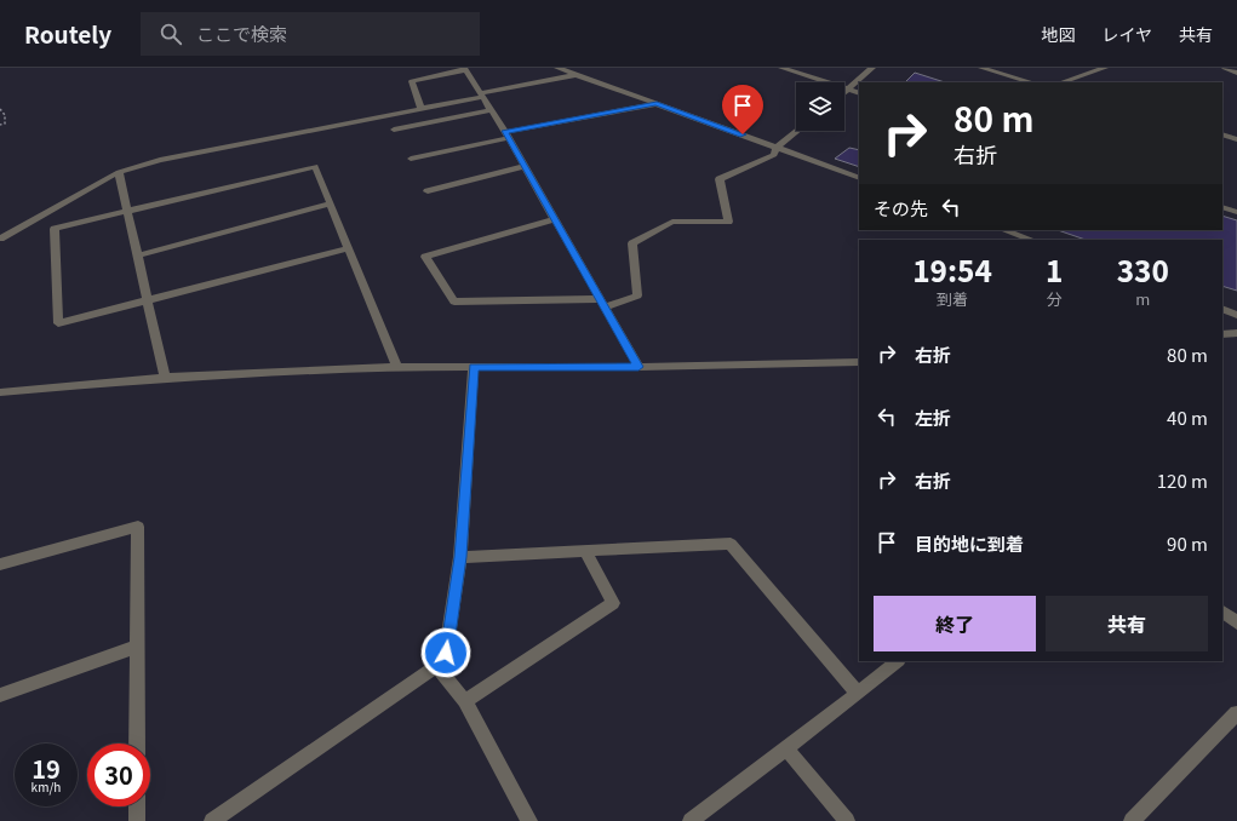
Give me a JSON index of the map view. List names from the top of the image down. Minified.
{"page":{"header":"Routely","search":"ここで検索","nav":["地図","レイヤ","共有"],"turn":["80 m","右折"],"then":"その先","eta":["19:54","到着","1","分","330","m"],"list":[{"name":"右折","value":"80 m"},{"name":"左折","value":"40 m"},{"name":"右折","value":"120 m"},{"name":"目的地に到着","value":"90 m"}],"buttons":["終了","共有"],"speed":"19 km/h","limit":"30"}}
